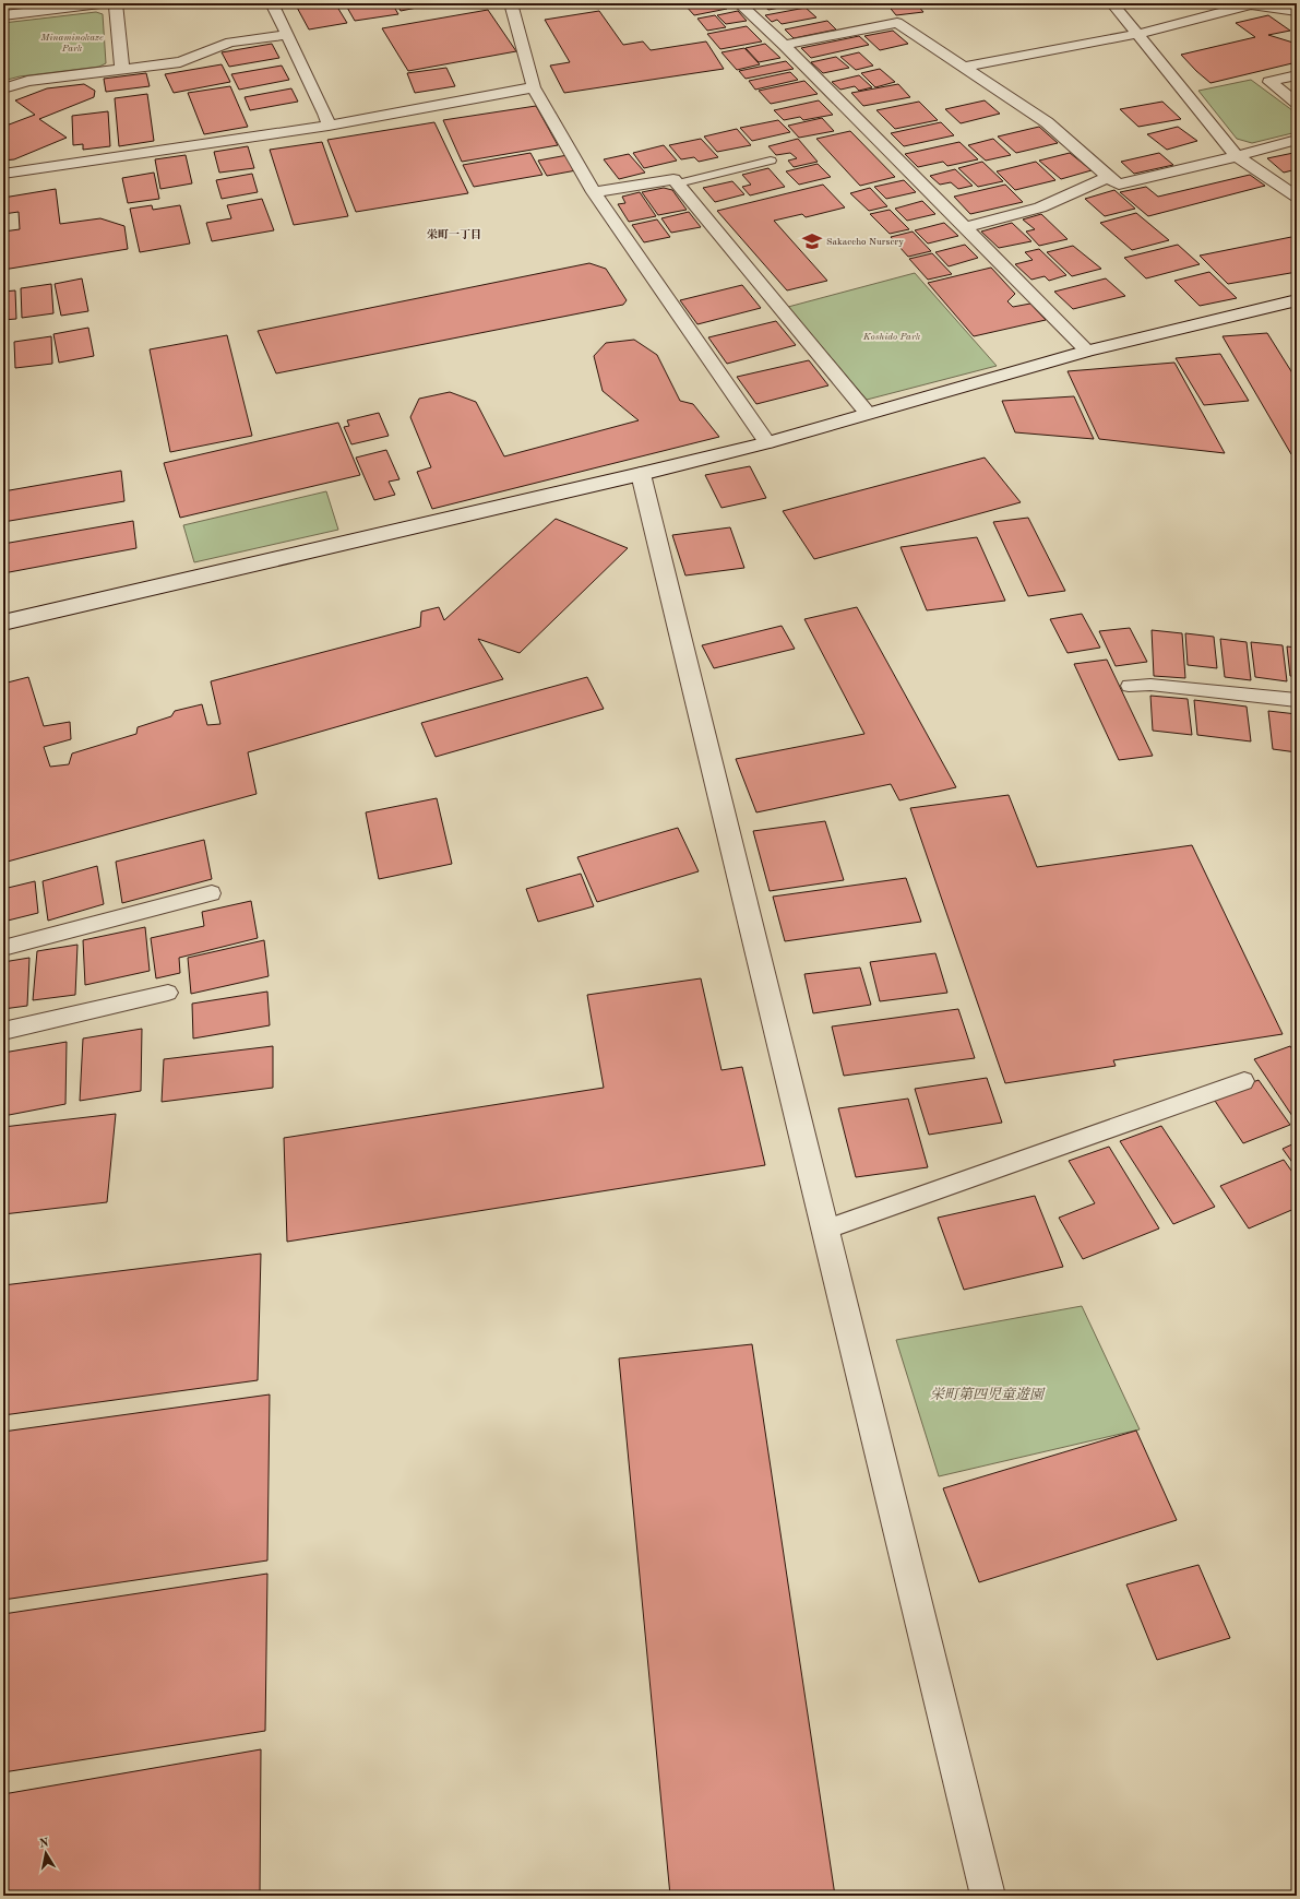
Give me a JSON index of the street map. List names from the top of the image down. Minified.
{"districts":["栄町一丁目"],"parks":["Minaminokaze Park","Koshido Park","栄町第四児童遊園"],"places":{"school or university":["Sakaecho Nursery"]},"north":"top"}
